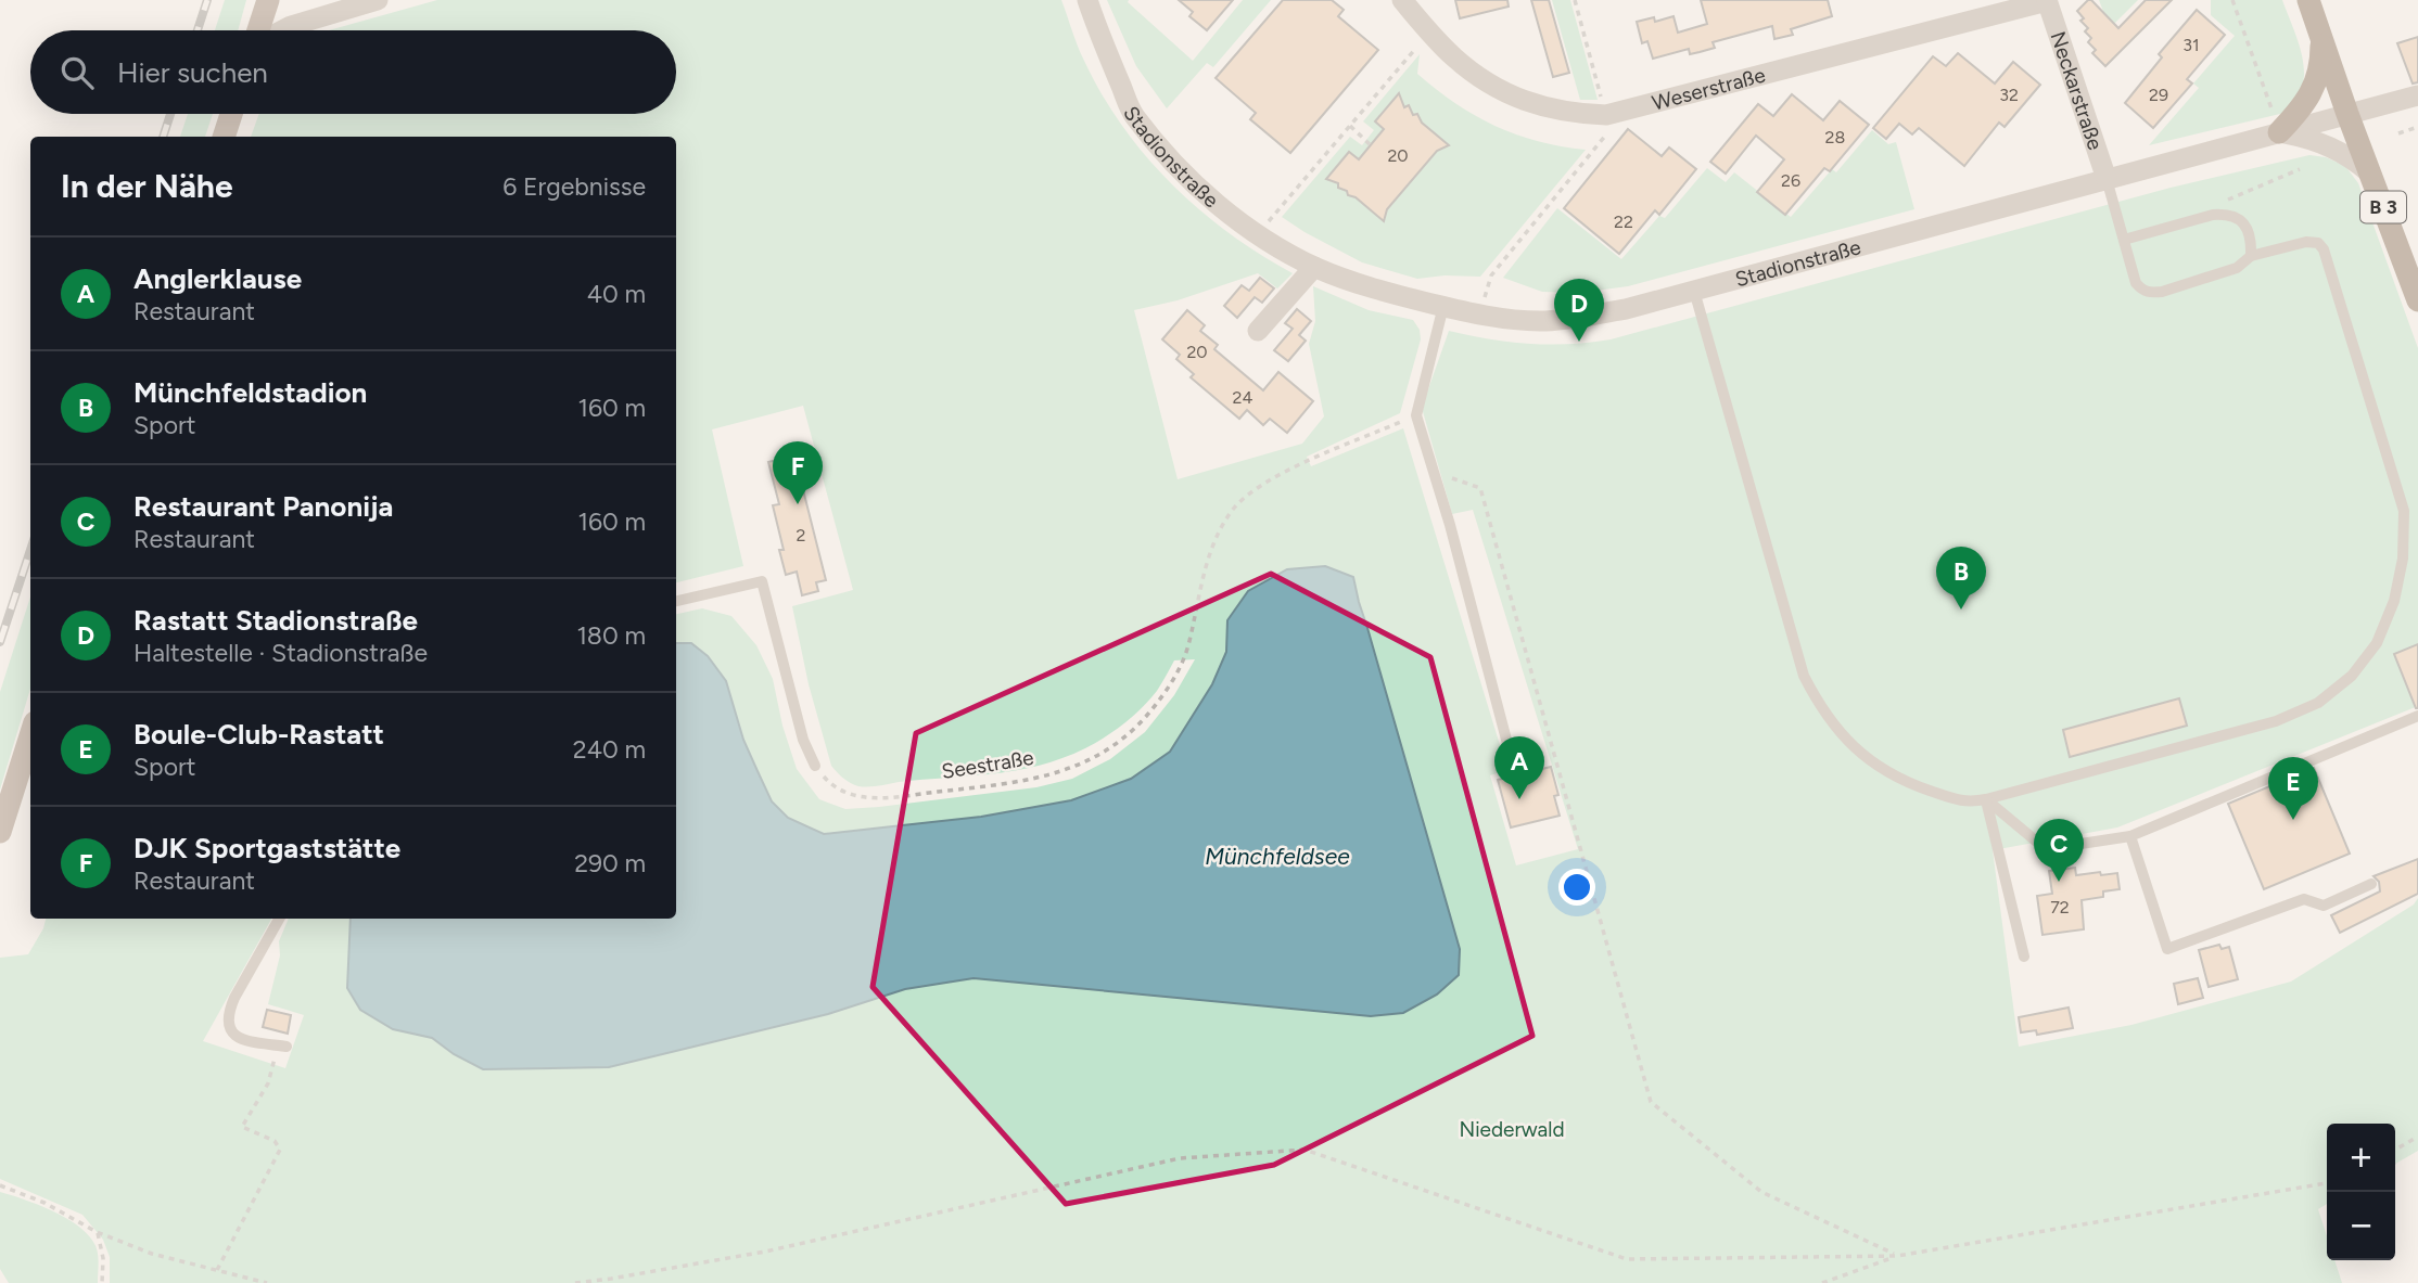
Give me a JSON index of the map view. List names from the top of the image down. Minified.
{"streets":{"main road":["B 3"],"street":["Weserstraße","Neckarstraße","Stadionstraße"],"path":["Seestraße"]},"crossings":[["Weserstraße","Neckarstraße"],["Neckarstraße","Stadionstraße"],["Stadionstraße","B 3"]],"water":["Münchfeldsee"],"parks":["Niederwald"],"house_numbers":["31","32","29","28","20","26","22","20","24","2","72"],"page":{"search":"Hier suchen","heading":["In der Nähe","6 Ergebnisse"],"list":[{"mark":"A","name":"Anglerklause","note":"Restaurant","value":"40 m"},{"mark":"B","name":"Münchfeldstadion","note":"Sport","value":"160 m"},{"mark":"C","name":"Restaurant Panonija","note":"Restaurant","value":"160 m"},{"mark":"D","name":"Rastatt Stadionstraße","note":"Haltestelle · Stadionstraße","value":"180 m"},{"mark":"E","name":"Boule-Club-Rastatt","note":"Sport","value":"240 m"},{"mark":"F","name":"DJK Sportgaststätte","note":"Restaurant","value":"290 m"}],"pins":["D","F","B","A","E","C"],"map_buttons":["+","−"]}}
